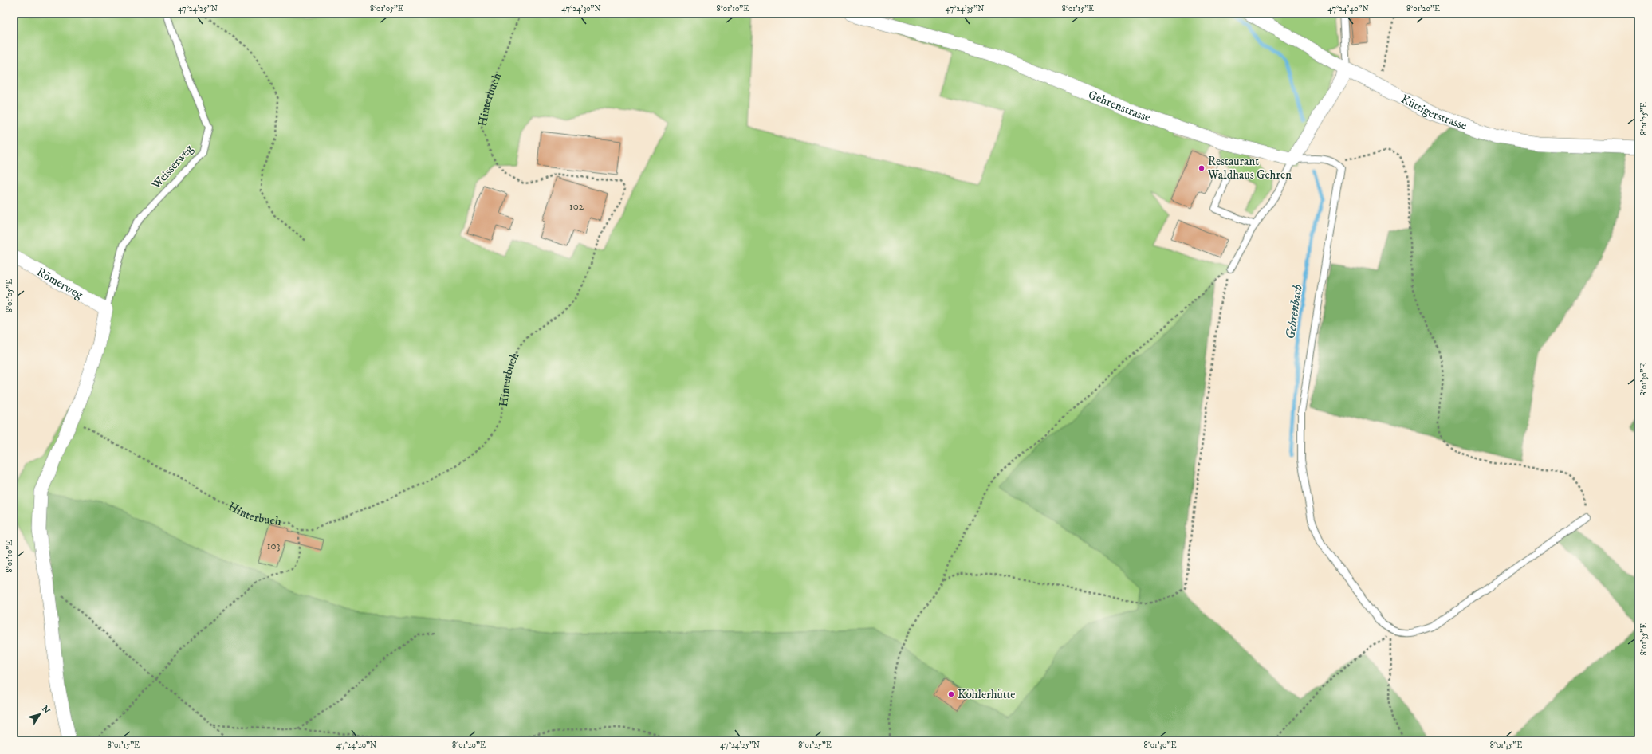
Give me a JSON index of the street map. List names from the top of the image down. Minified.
{"streets":{"street":["Gehrenstrasse","Küttigerstrasse","Römerweg"],"lane":["Weisserweg"],"path":["Hinterbuch"]},"crossings":[["Weisserweg","Römerweg"]],"water":["Gehrenbach"],"places":["Restaurant Waldhaus Gehren","Köhlerhütte"],"house_numbers":["102","103"],"north":"top right","coordinates":["47°24'25\"N","8°01'05\"E","47°24'30\"N","8°01'10\"E","47°24'35\"N","8°01'15\"E","47°24'40\"N","8°01'20\"E","8°01'25\"E","8°01'30\"E","8°01'35\"E","47°24'20\"N"]}
